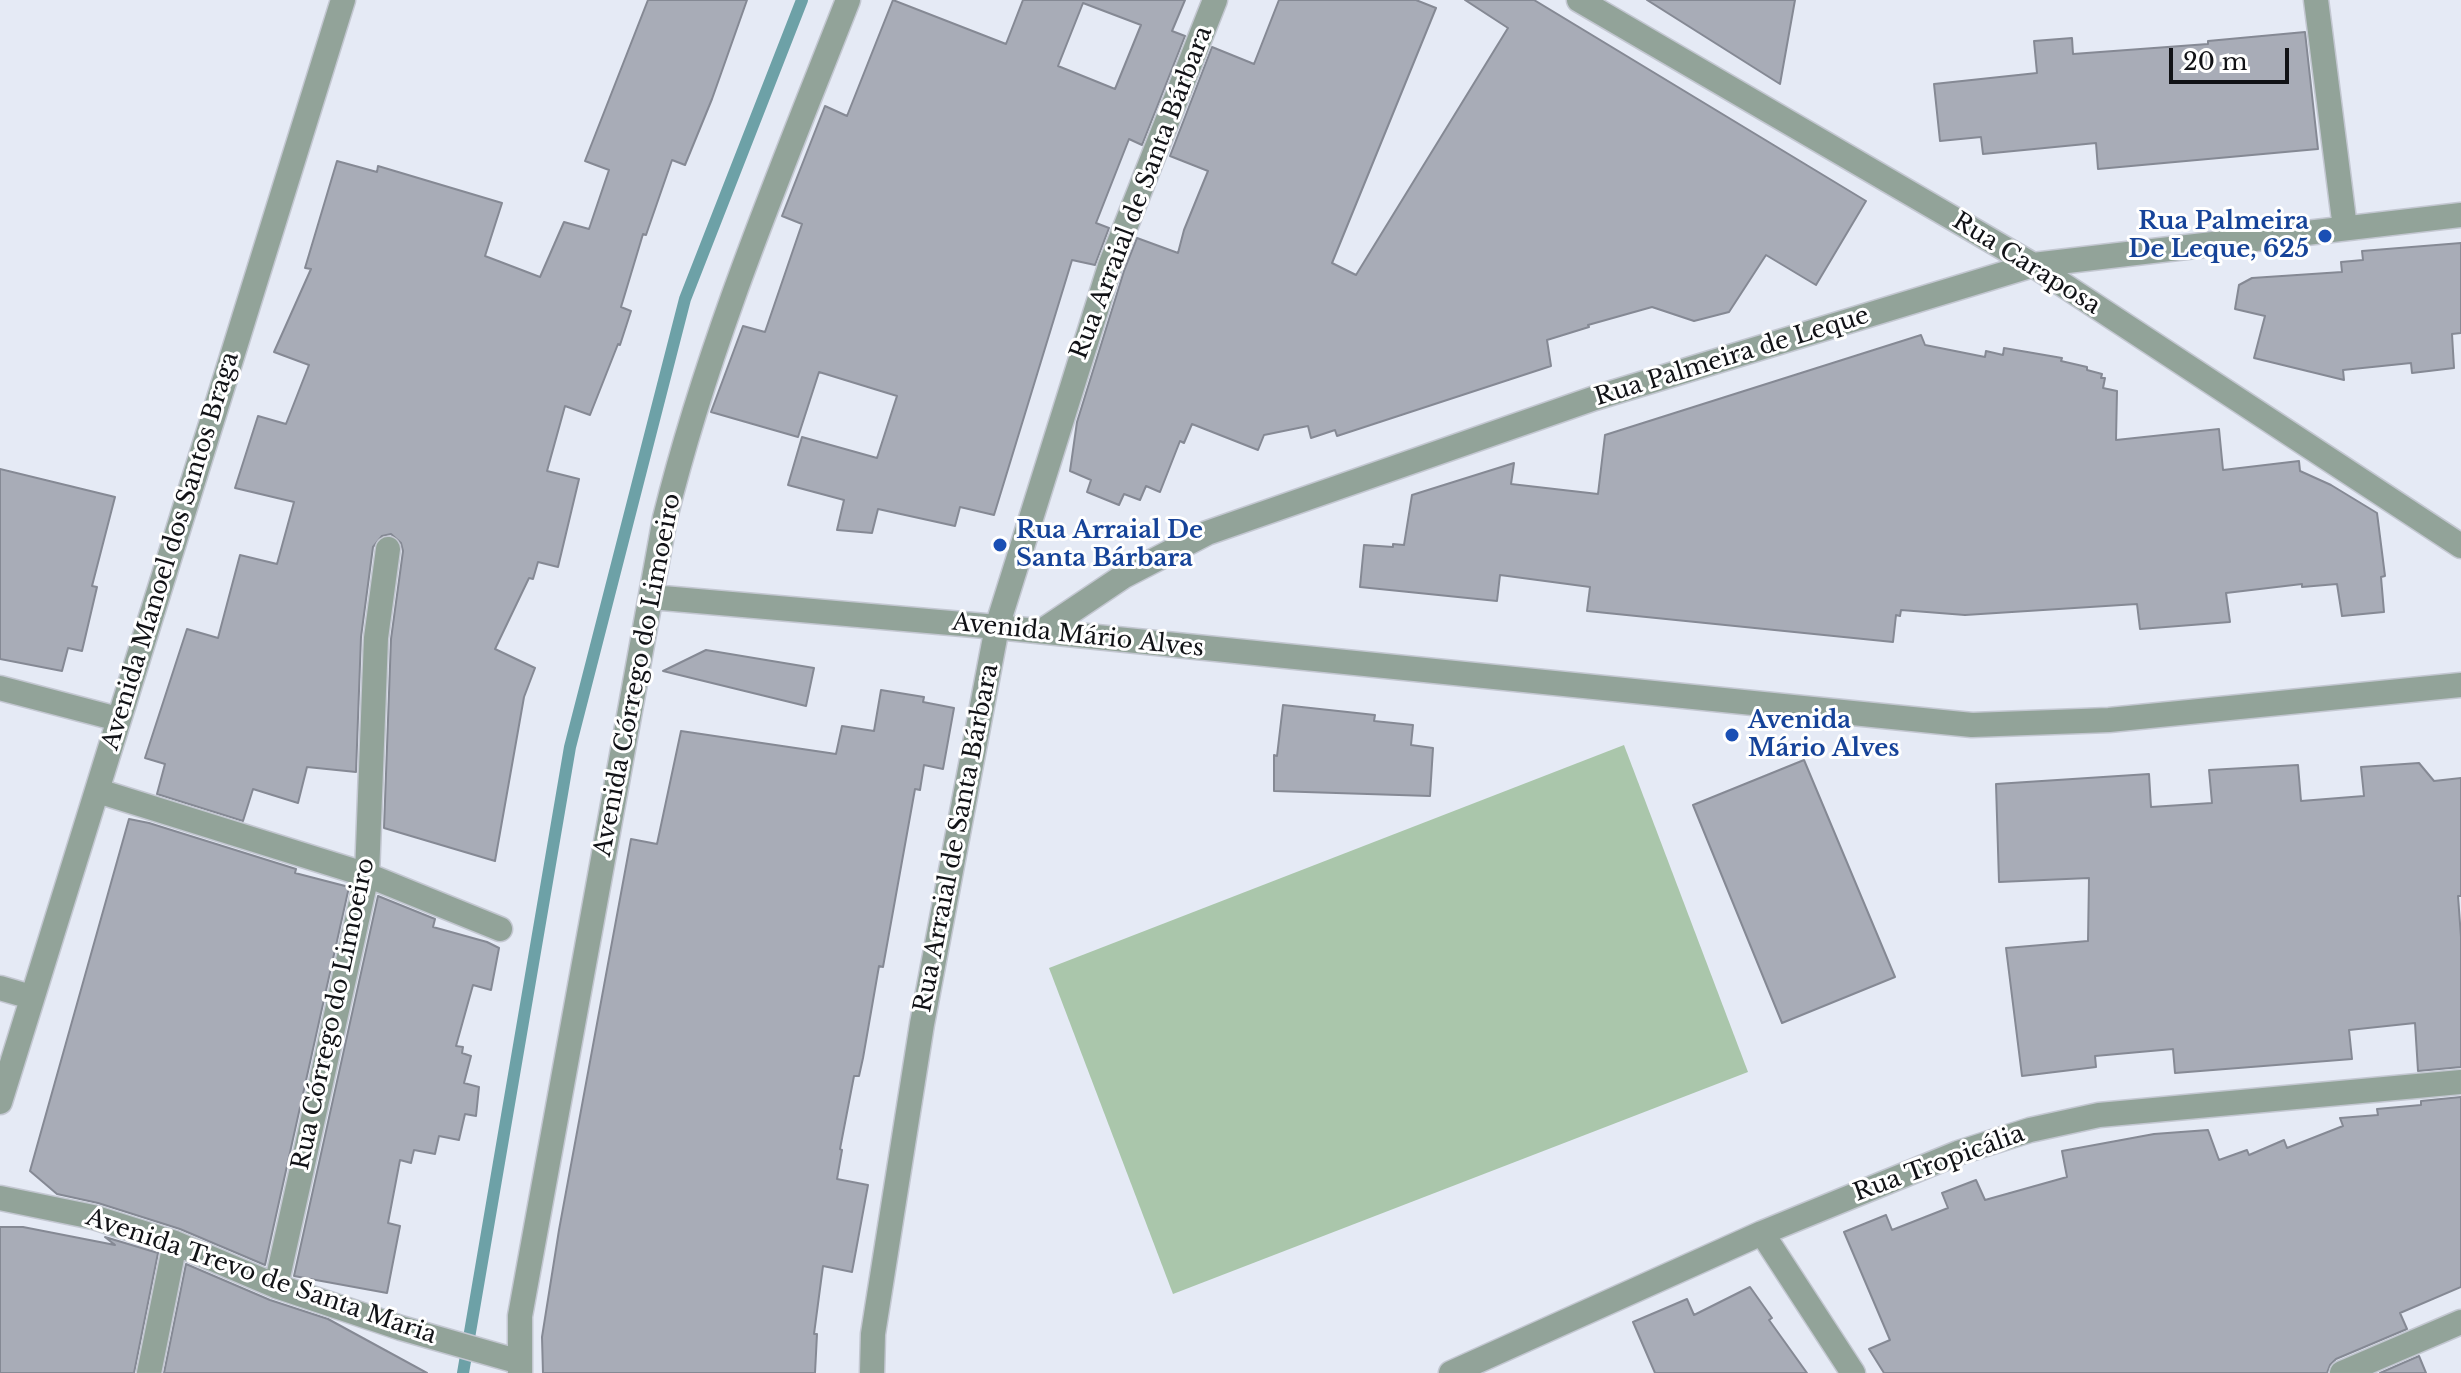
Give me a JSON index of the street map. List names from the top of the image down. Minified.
{"streets":{"street":["Rua Arraial de Santa Bárbara","Rua Caraposa","Rua Palmeira de Leque","Avenida Manoel dos Santos Braga","Avenida Mário Alves","Avenida Córrego do Limoeiro","Rua Córrego do Limoeiro","Rua Tropicália","Avenida Trevo de Santa Maria"]},"crossings":[["Rua Arraial de Santa Bárbara","Avenida Mário Alves"],["Rua Caraposa","Rua Palmeira de Leque"],["Rua Palmeira de Leque","Avenida Mário Alves"],["Avenida Mário Alves","Avenida Córrego do Limoeiro"],["Avenida Córrego do Limoeiro","Avenida Trevo de Santa Maria"],["Rua Córrego do Limoeiro","Avenida Trevo de Santa Maria"]],"places":["Rua Palmeira De Leque, 625","Rua Arraial De Santa Bárbara","Avenida Mário Alves"],"scale_bar":"20 m"}
